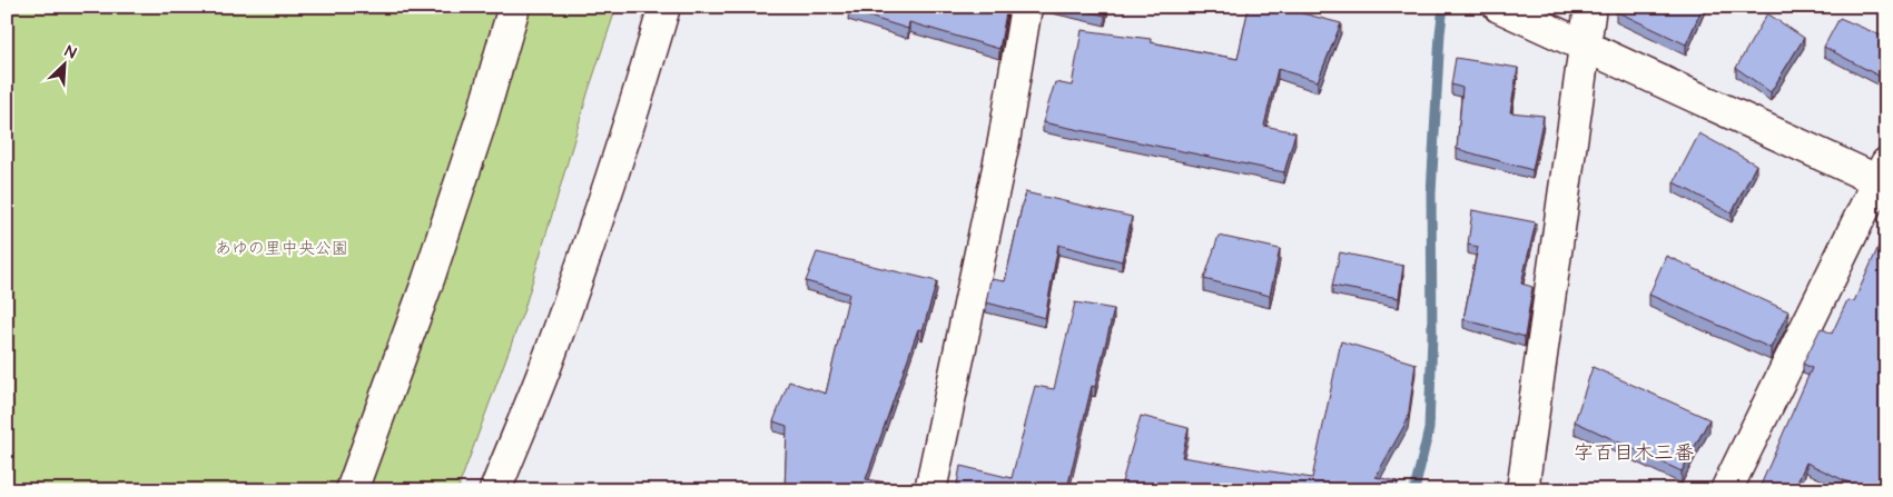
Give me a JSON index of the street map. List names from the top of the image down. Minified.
{"districts":["字百目木三番"],"parks":["あゆの里中央公園"],"north":"top right"}
